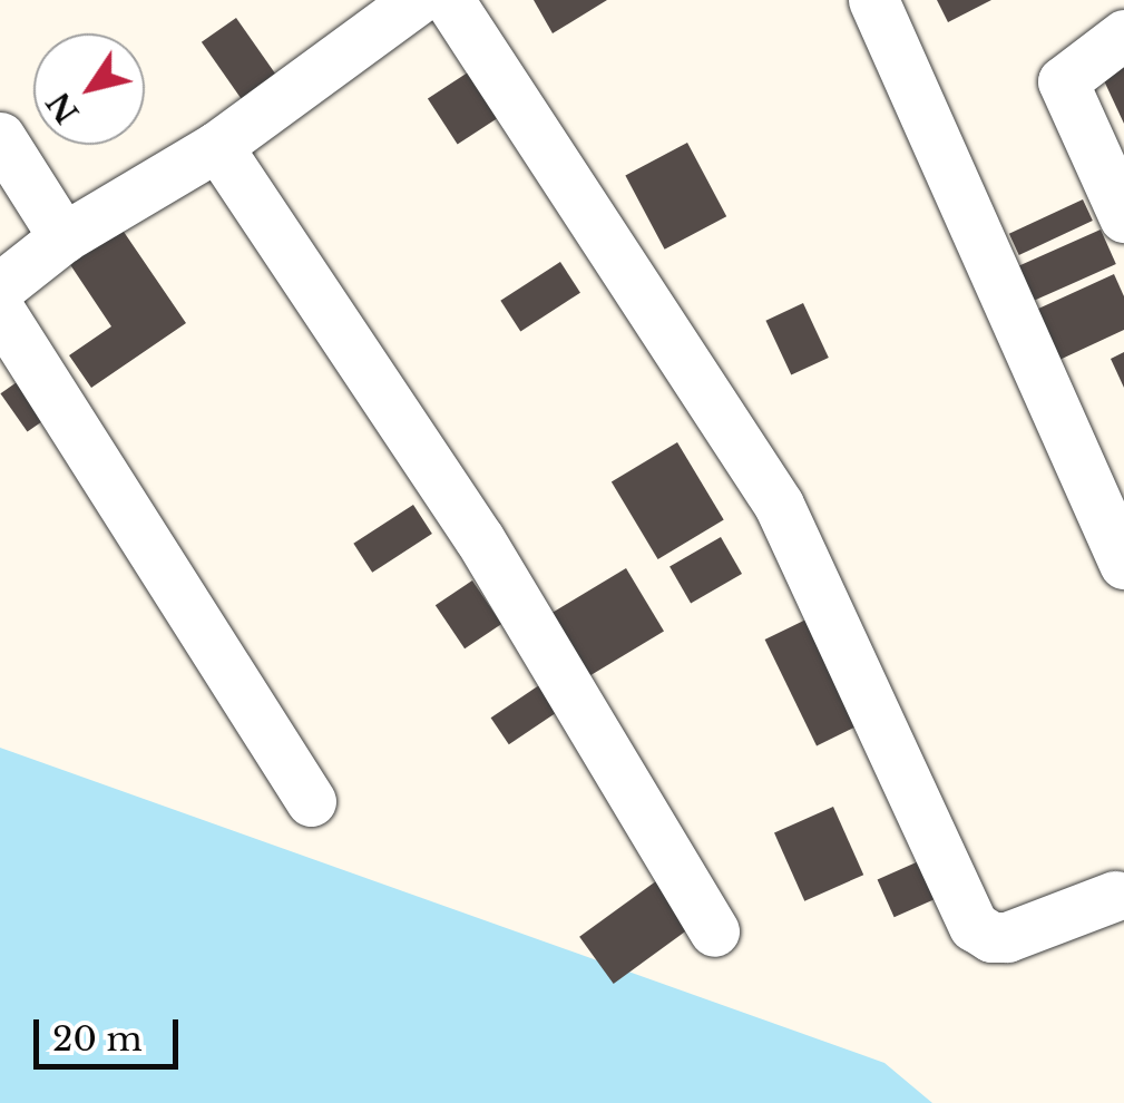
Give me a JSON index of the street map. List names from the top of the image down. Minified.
{"scale_bar":"20 m","north":"bottom left"}
